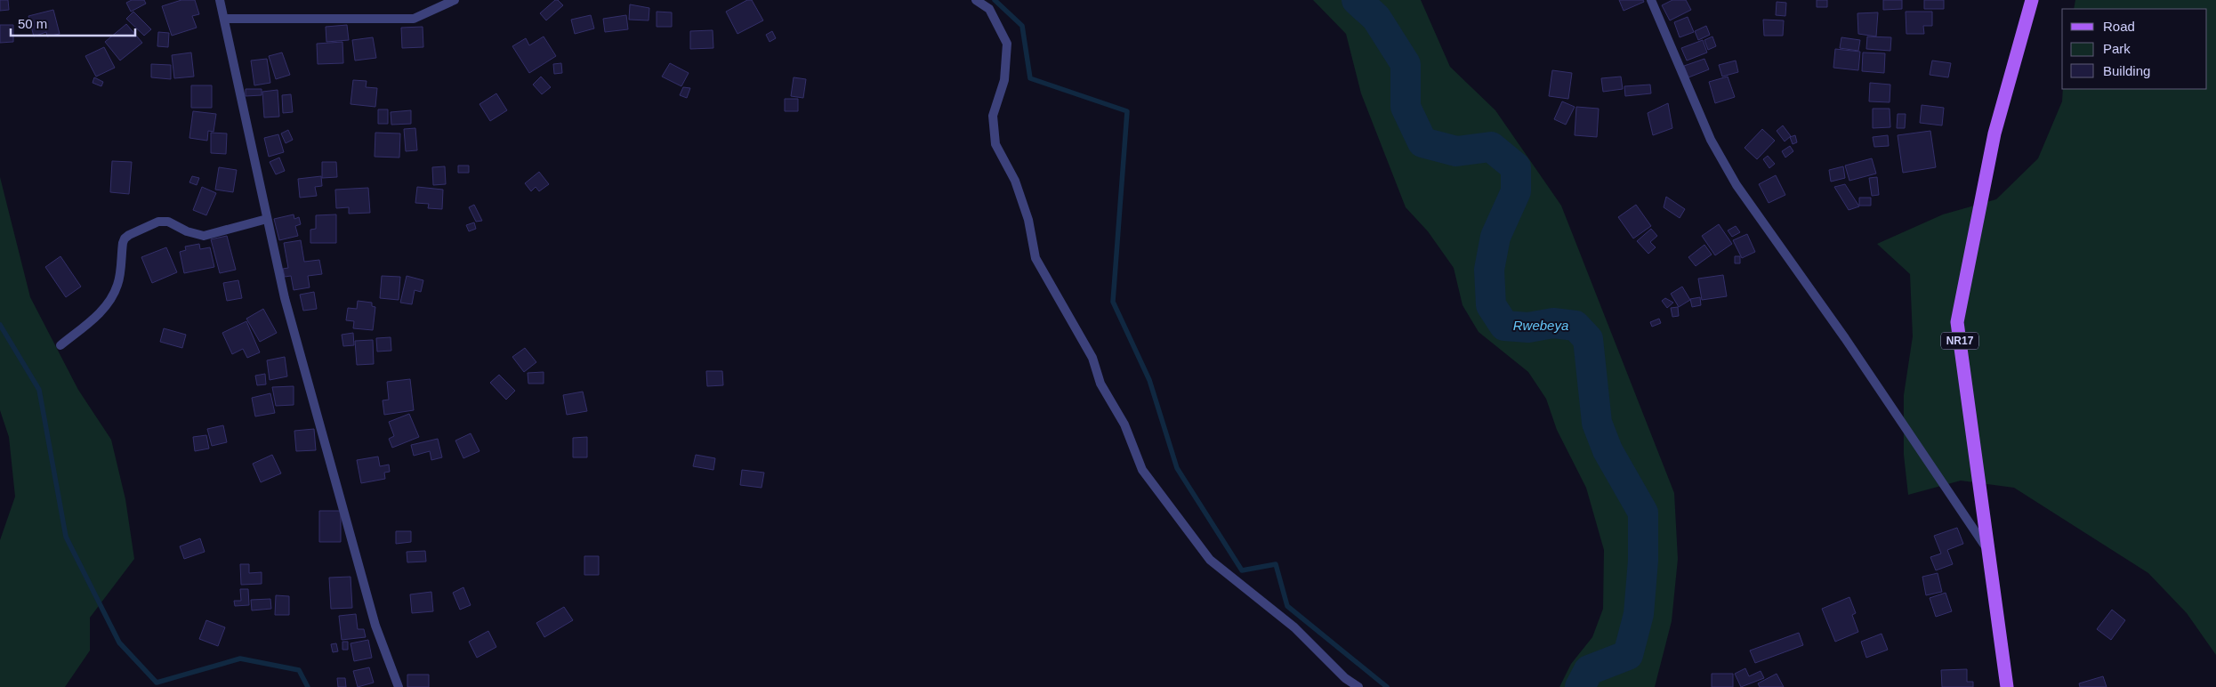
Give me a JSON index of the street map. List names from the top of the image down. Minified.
{"streets":{"main road":["NR17"]},"water":["Rwebeya"],"legend":["Road","Park","Building"],"scale_bar":"50 m"}
